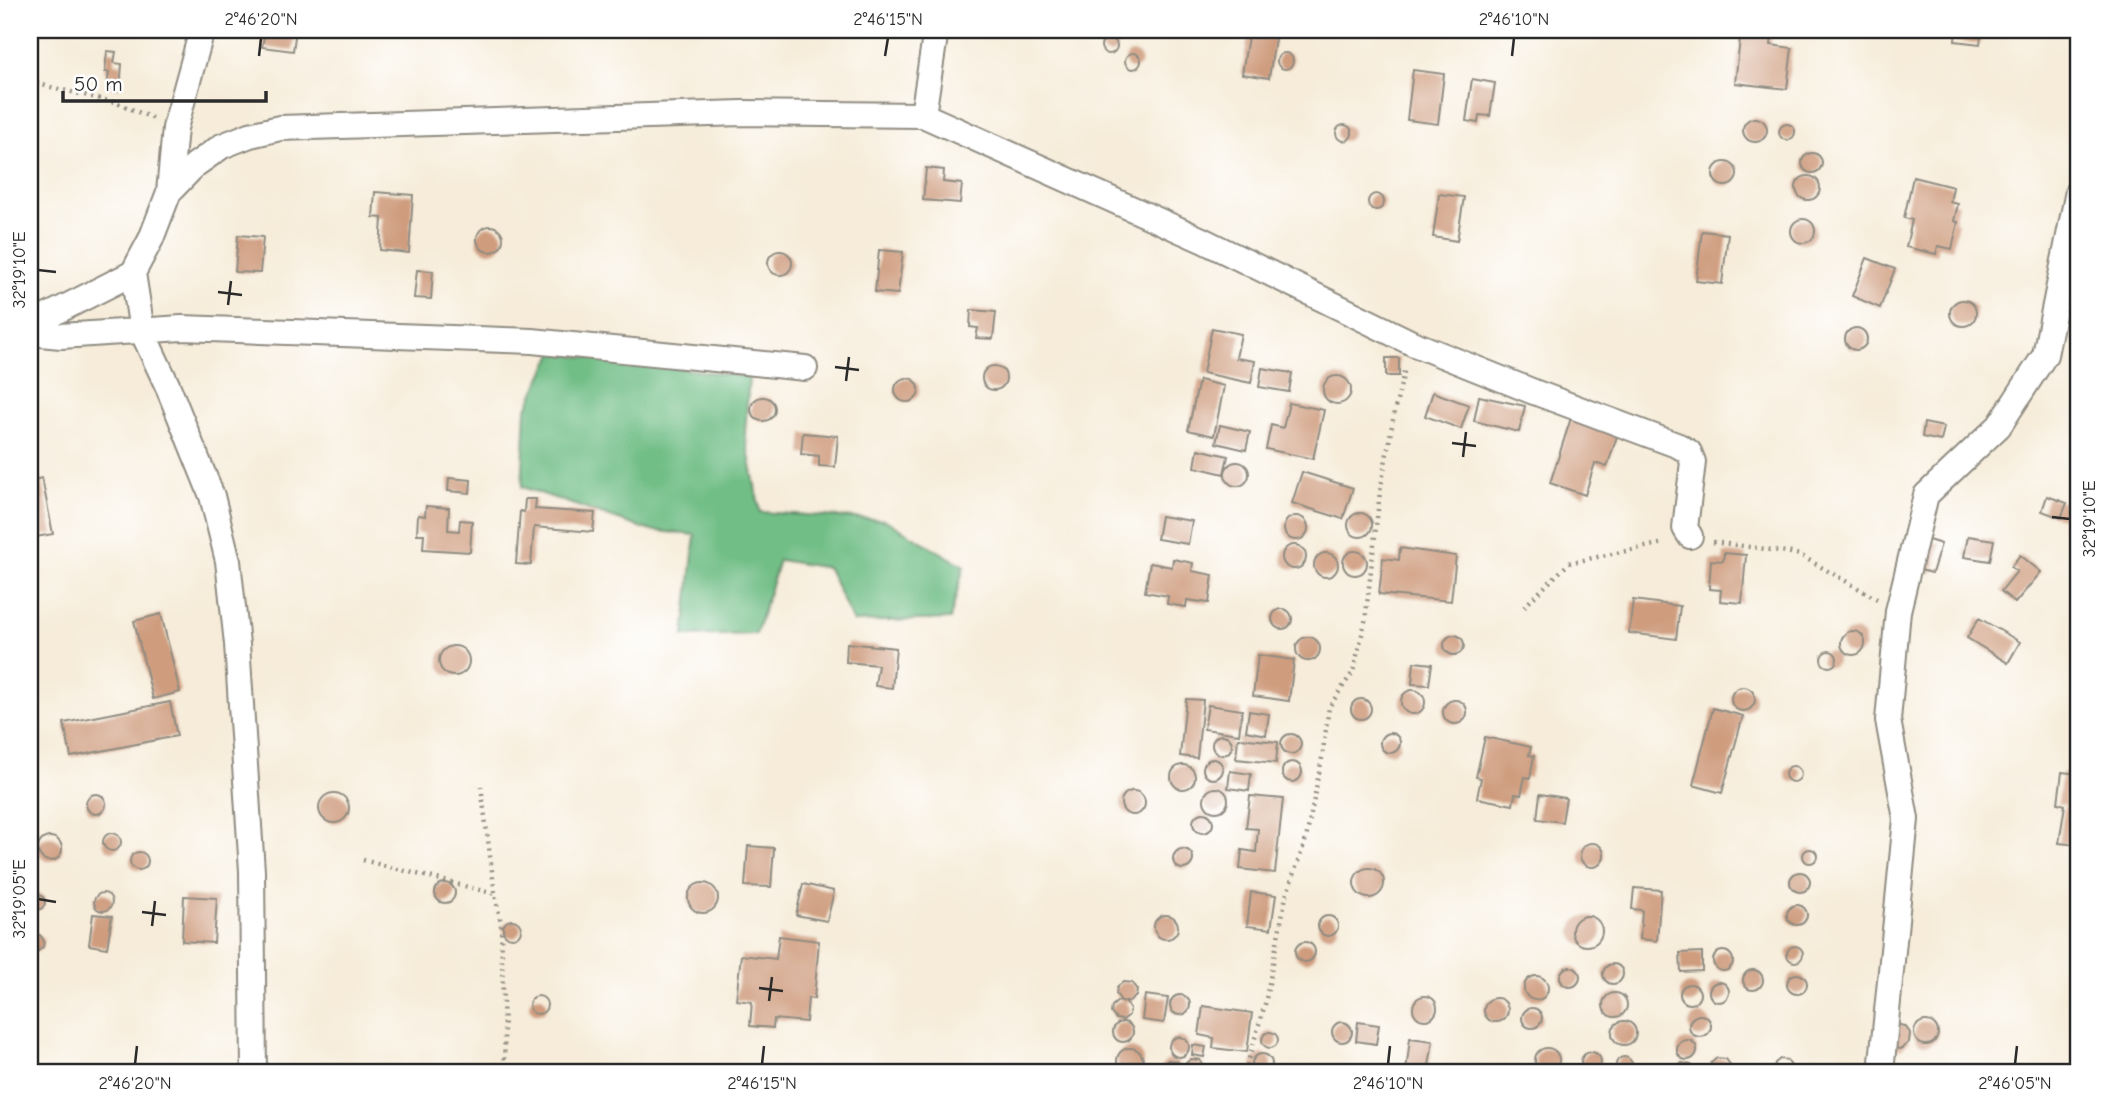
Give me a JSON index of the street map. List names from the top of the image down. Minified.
{"scale_bar":"50 m","coordinates":["2°46'20\"N","2°46'15\"N","2°46'10\"N","32°19'10\"E","32°19'05\"E","2°46'05\"N"]}
